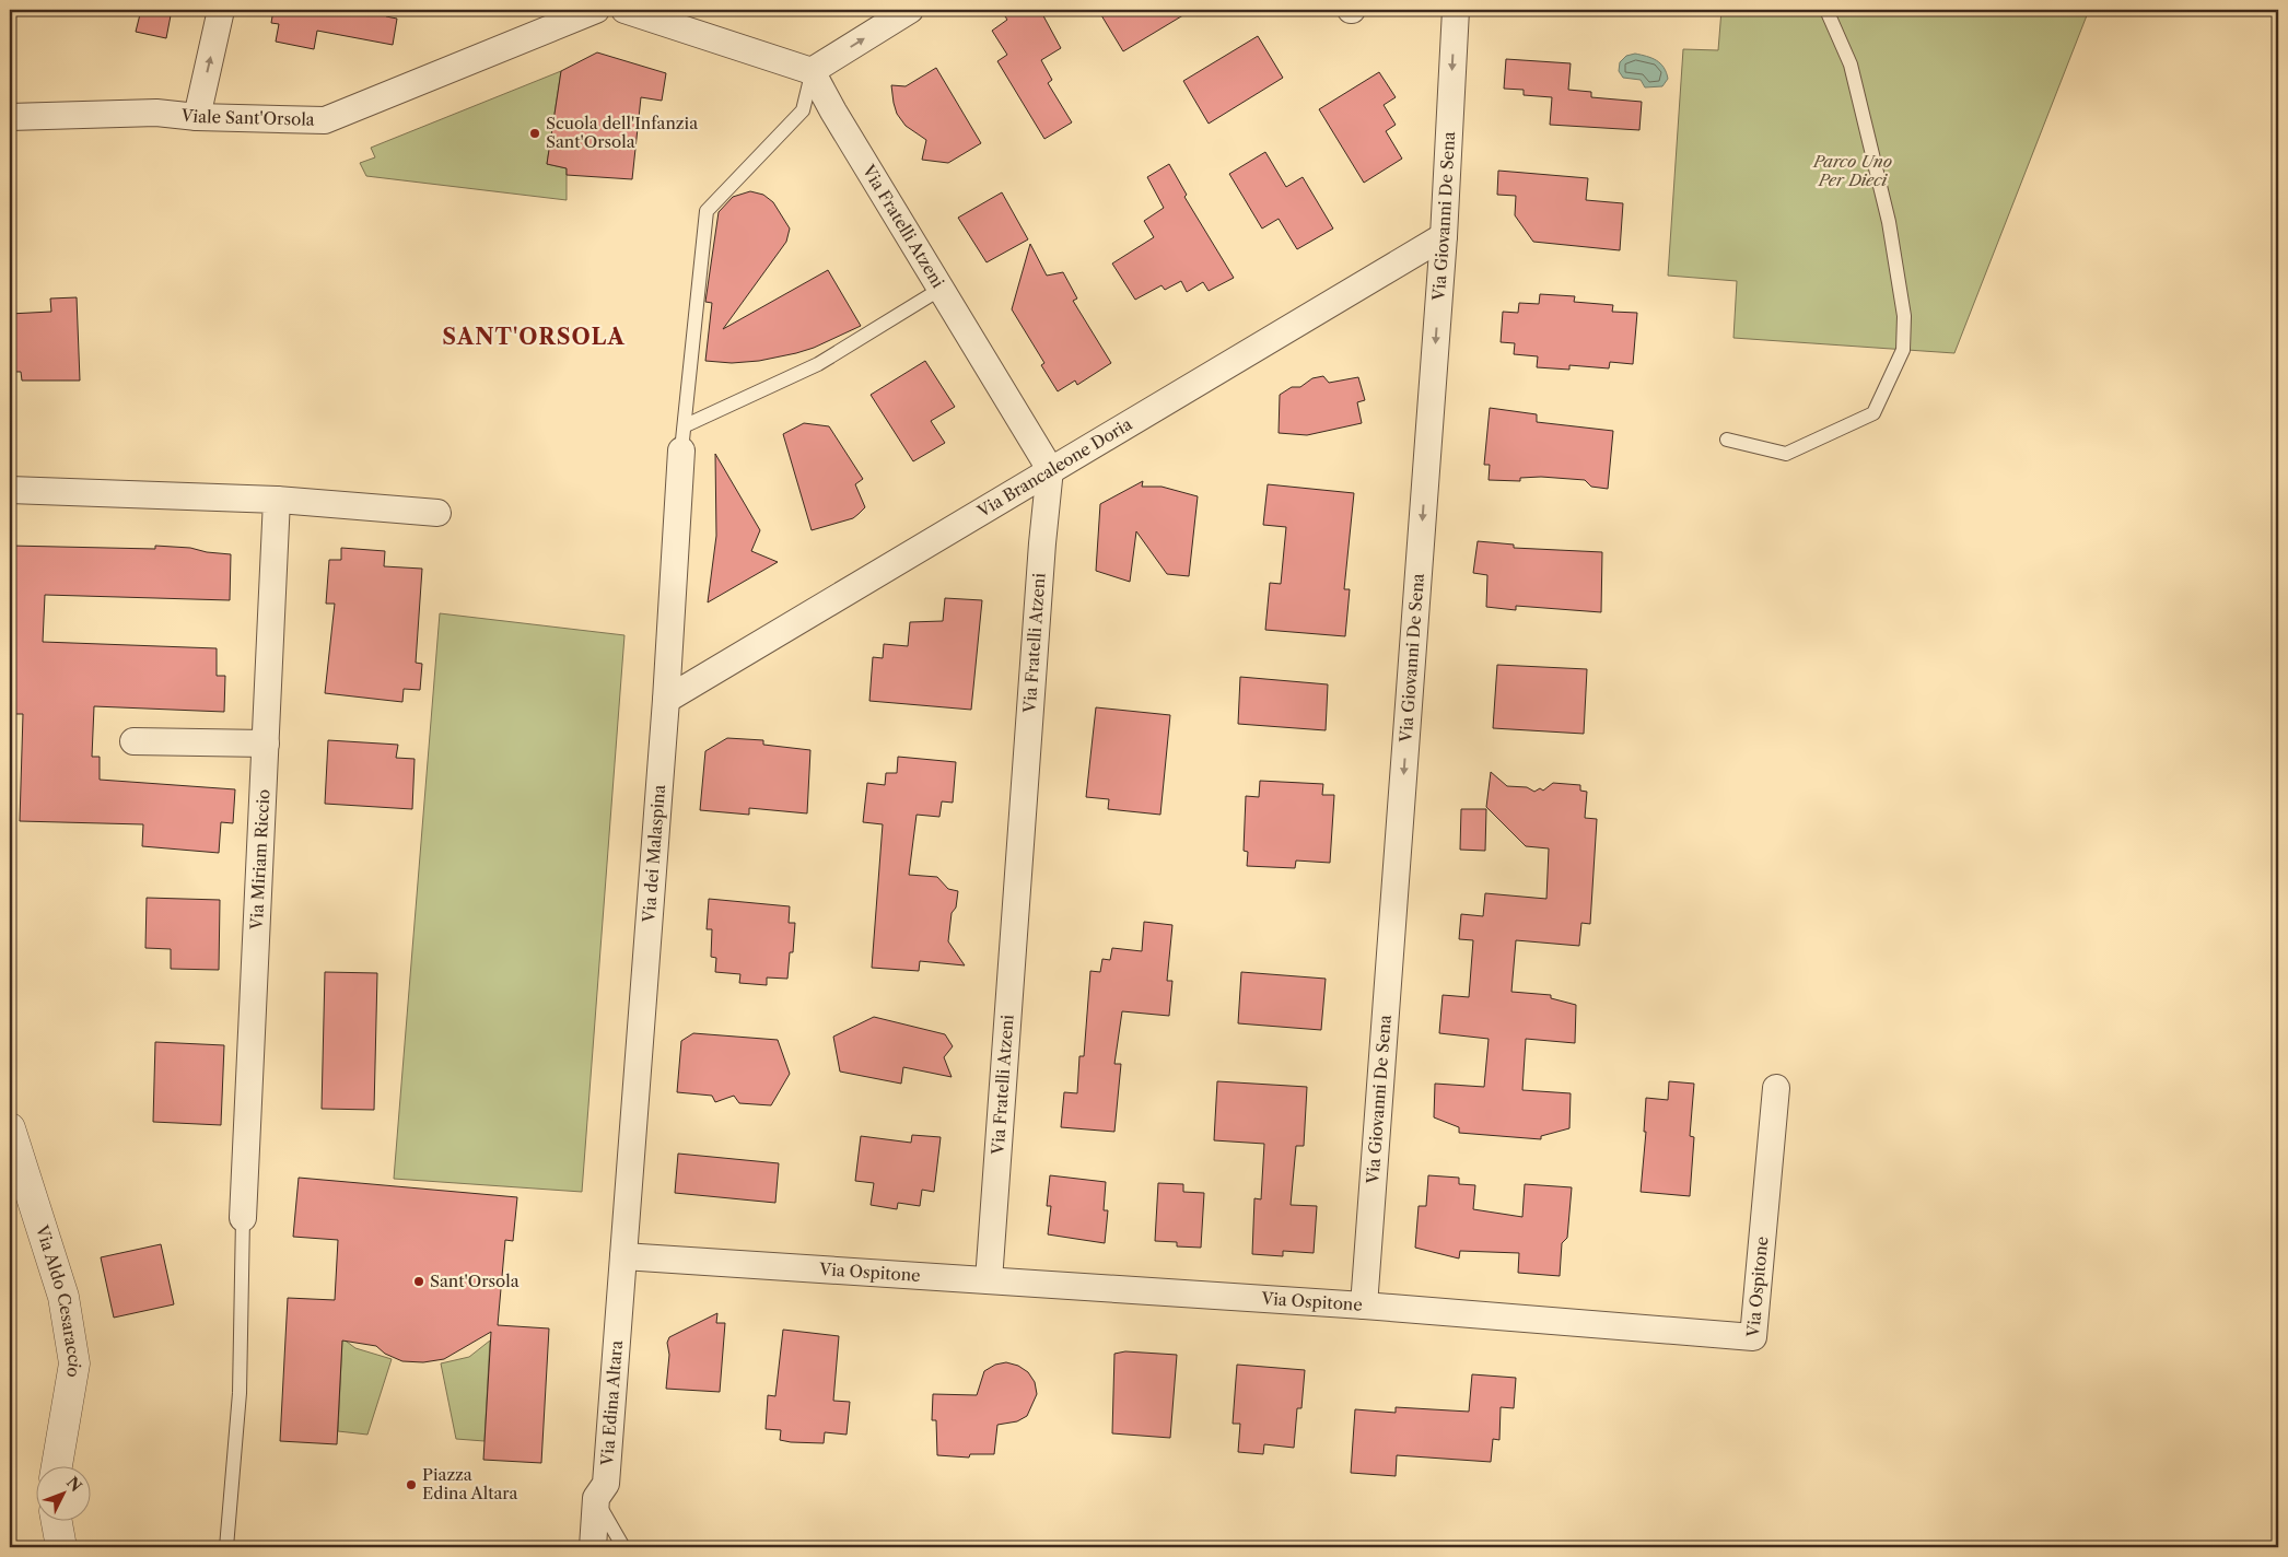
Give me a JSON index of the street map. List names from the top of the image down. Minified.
{"streets":{"street":["Viale Sant'Orsola","Via Giovanni De Sena","Via Fratelli Atzeni","Via Brancaleone Doria","Via dei Malaspina","Via Miriam Riccio","Via Ospitone","Via Aldo Cesaraccio","Via Edina Altara"]},"crossings":[["Via Giovanni De Sena","Via Brancaleone Doria"],["Via Giovanni De Sena","Via Ospitone"],["Via Fratelli Atzeni","Via Brancaleone Doria"],["Via Fratelli Atzeni","Via Ospitone"],["Via Brancaleone Doria","Via dei Malaspina"],["Via dei Malaspina","Via Ospitone"],["Via dei Malaspina","Via Edina Altara"],["Via Ospitone","Via Edina Altara"]],"one_way":["Via Giovanni De Sena"],"districts":["SANT'ORSOLA"],"parks":["Parco Uno Per Dieci"],"places":["Scuola dell'Infanzia Sant'Orsola","Sant'Orsola","Piazza Edina Altara"],"north":"top right"}
